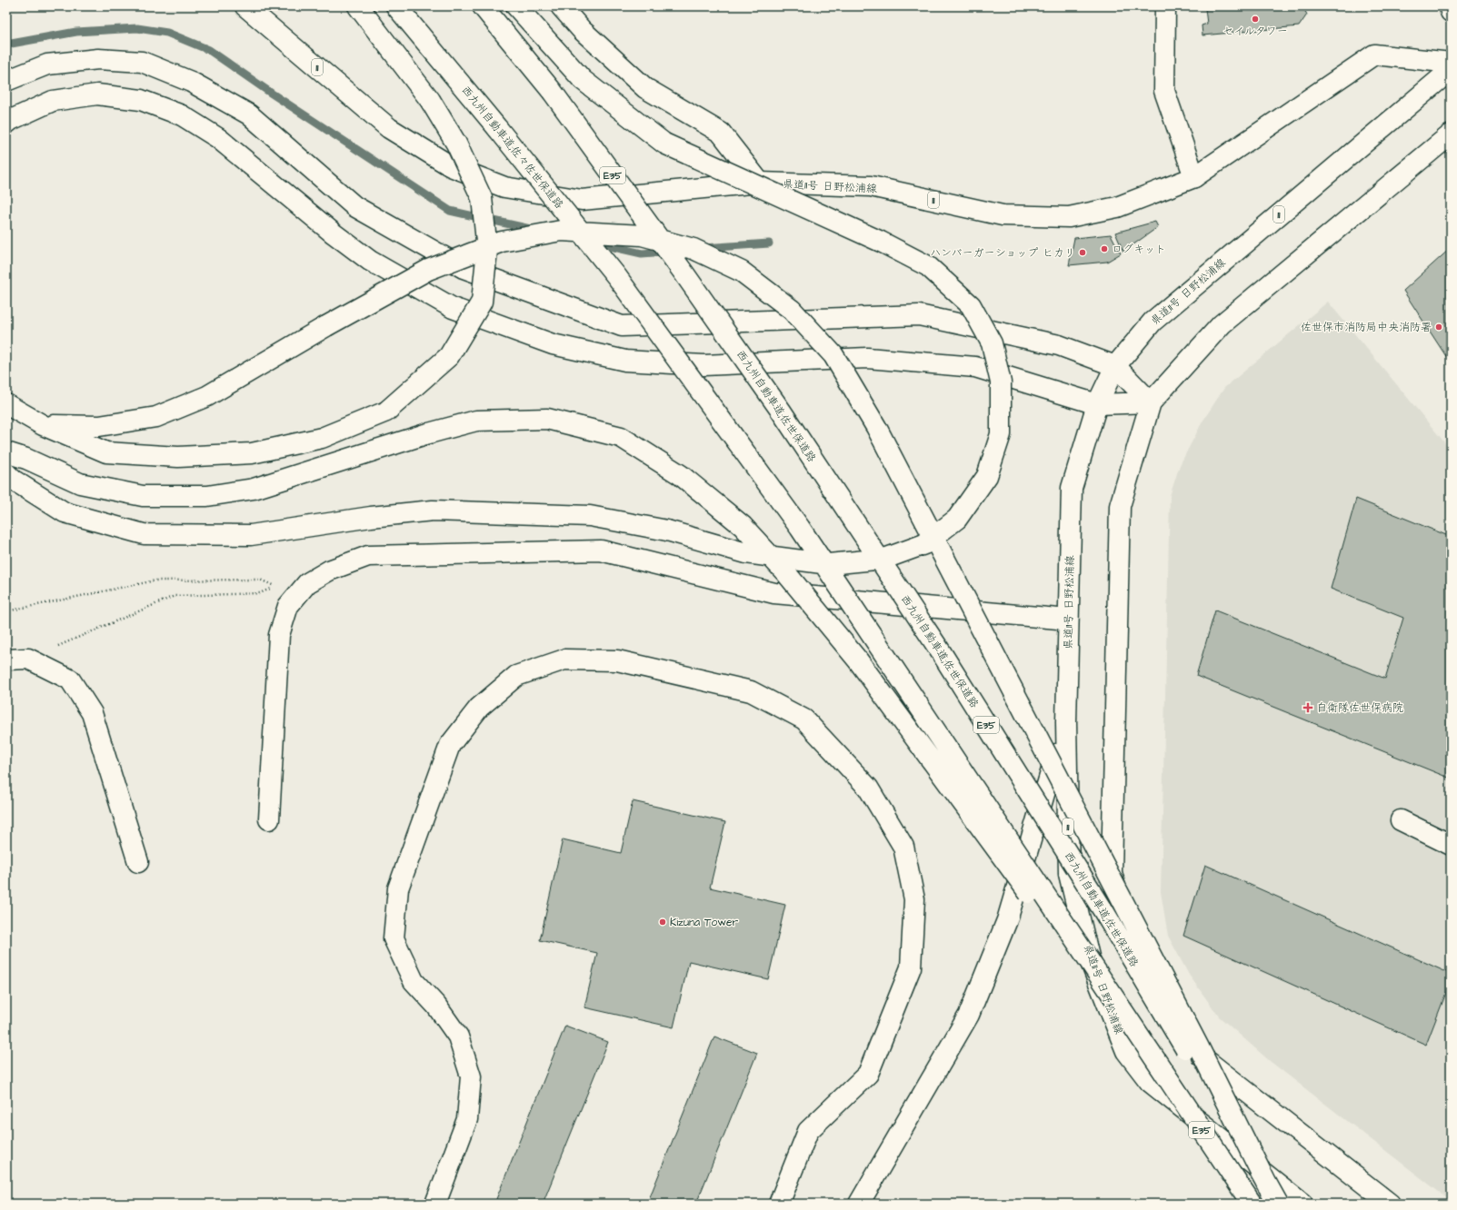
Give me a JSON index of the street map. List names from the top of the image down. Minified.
{"streets":{"main road":["11","西九州自動車道;佐々佐世保道路","E35","県道11号 日野松浦線","西九州自動車道;佐世保道路"]},"crossings":[["西九州自動車道;佐々佐世保道路","E35"]],"places":{"other":["セイルタワー","ログキット","ハンバーガーショップ ヒカリ","佐世保市消防局中央消防署","Kizuna Tower"],"health":["自衛隊佐世保病院"]}}
